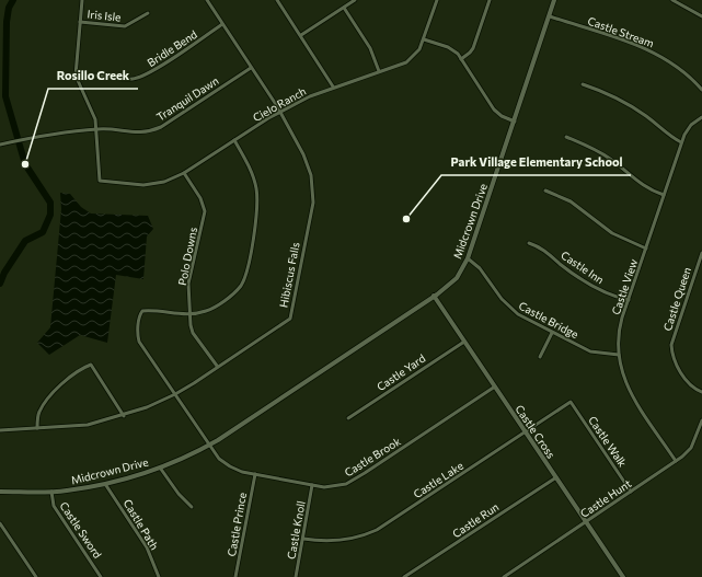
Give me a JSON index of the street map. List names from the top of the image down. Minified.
{"streets":{"street":["Iris Isle","Castle Stream","Bridle Bend","Tranquil Dawn","Cielo Ranch","Midcrown Drive","Polo Downs","Castle Inn","Hibiscus Falls","Castle View","Castle Queen","Castle Bridge","Castle Yard","Castle Cross","Castle Walk","Castle Brook","Castle Lake","Castle Hunt","Castle Run","Castle Path","Castle Prince","Castle Sword","Castle Knoll"]},"crossings":[["Castle Stream","Midcrown Drive"],["Bridle Bend","Hibiscus Falls"],["Tranquil Dawn","Cielo Ranch"],["Tranquil Dawn","Hibiscus Falls"],["Cielo Ranch","Polo Downs"],["Cielo Ranch","Hibiscus Falls"],["Midcrown Drive","Castle Bridge"],["Midcrown Drive","Castle Cross"],["Midcrown Drive","Castle Brook"],["Midcrown Drive","Castle Path"],["Midcrown Drive","Castle Sword"],["Polo Downs","Hibiscus Falls"],["Polo Downs","Castle Brook"],["Castle Inn","Castle View"],["Hibiscus Falls","Castle Brook"],["Castle View","Castle Bridge"],["Castle View","Castle Hunt"],["Castle Yard","Castle Cross"],["Castle Cross","Castle Brook"],["Castle Cross","Castle Lake"],["Castle Cross","Castle Hunt"],["Castle Cross","Castle Run"],["Castle Walk","Castle Lake"],["Castle Walk","Castle Hunt"],["Castle Brook","Castle Prince"],["Castle Brook","Castle Knoll"],["Castle Lake","Castle Knoll"]],"places":["Rosillo Creek","Park Village Elementary School"]}
